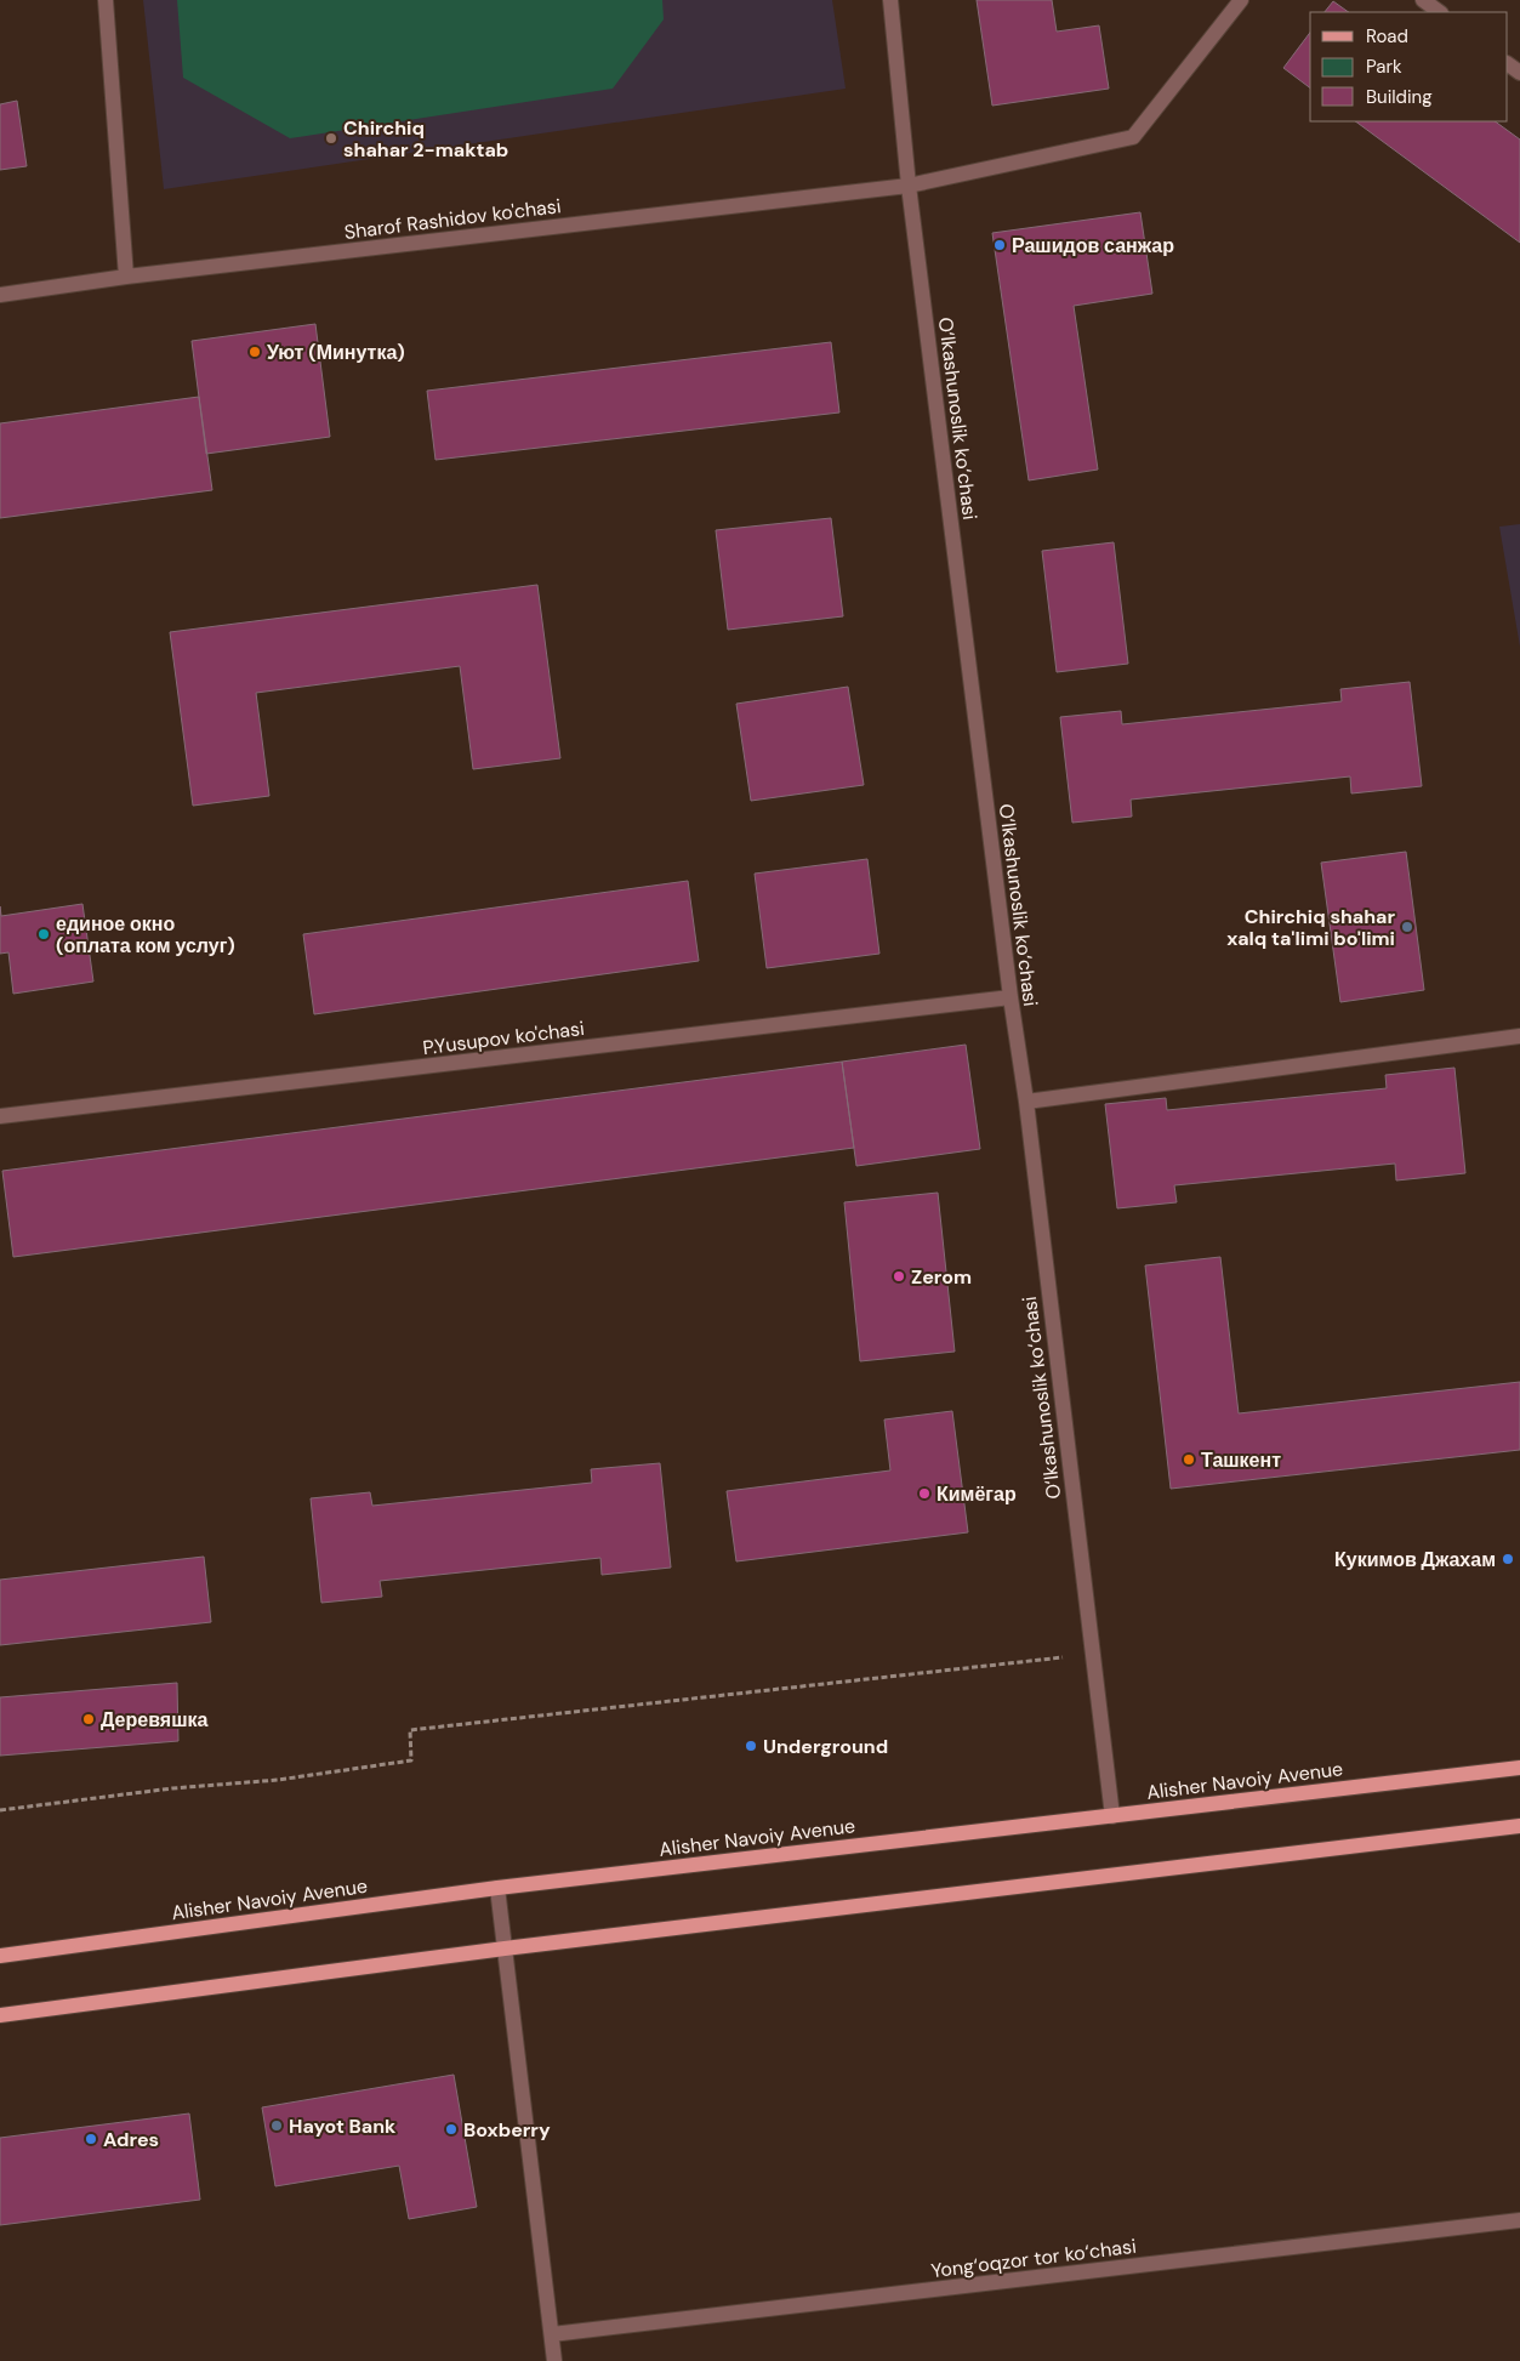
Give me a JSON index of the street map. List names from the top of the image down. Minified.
{"streets":{"main road":["Alisher Navoiy Avenue"],"street":["Sharof Rashidov ko'chasi","O‘lkashunoslik ko‘chasi","P.Yusupov ko'chasi","Yong‘oqzor tor ko‘chasi"]},"crossings":[["Sharof Rashidov ko'chasi","O‘lkashunoslik ko‘chasi"],["O‘lkashunoslik ko‘chasi","P.Yusupov ko'chasi"],["O‘lkashunoslik ko‘chasi","Alisher Navoiy Avenue"]],"places":["Chirchiq shahar 2-maktab","Рашидов санжар","Уют (Минутка)","Chirchiq shahar xalq ta'limi bo'limi","единое окно (оплата ком услуг)","Zerom","Ташкент","Кимёгар","Кукимов Джахам","Деревяшка","Underground","Hayot Bank","Boxberry","Adres"],"legend":["Road","Park","Building"]}
